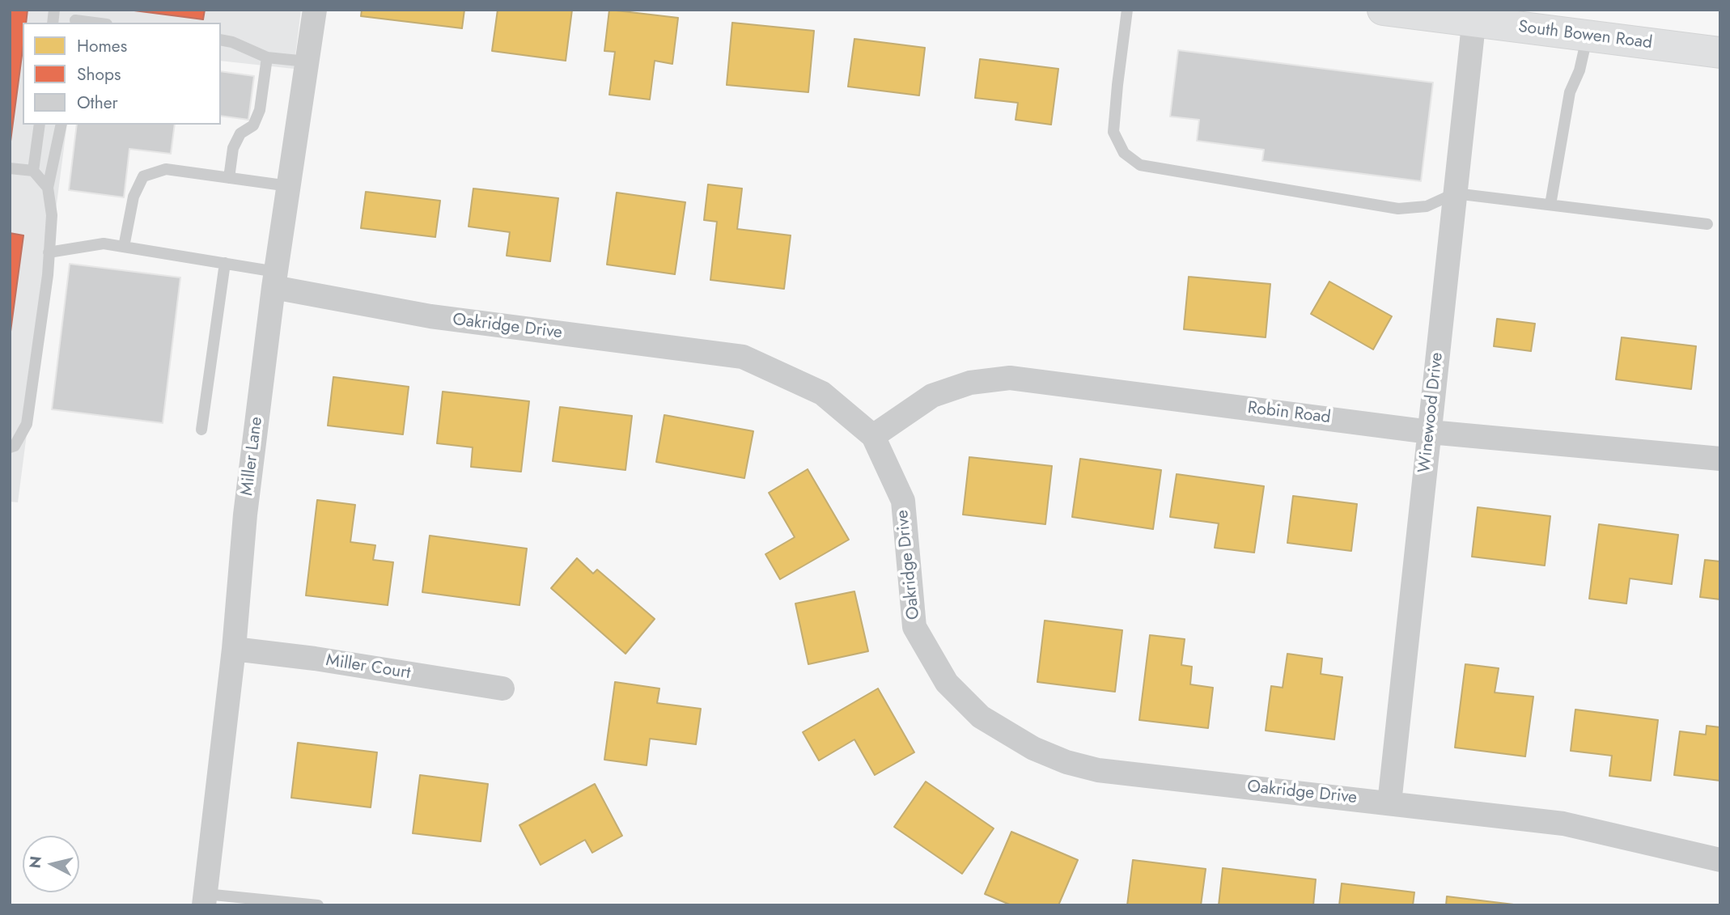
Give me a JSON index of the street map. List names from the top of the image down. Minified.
{"streets":{"main road":["South Bowen Road"],"street":["Oakridge Drive","Winewood Drive","Robin Road","Miller Lane","Miller Court"]},"crossings":[["South Bowen Road","Winewood Drive"],["Oakridge Drive","Winewood Drive"],["Oakridge Drive","Robin Road"],["Oakridge Drive","Miller Lane"],["Winewood Drive","Robin Road"],["Miller Lane","Miller Court"]],"legend":["Homes","Shops","Other"],"north":"left"}
